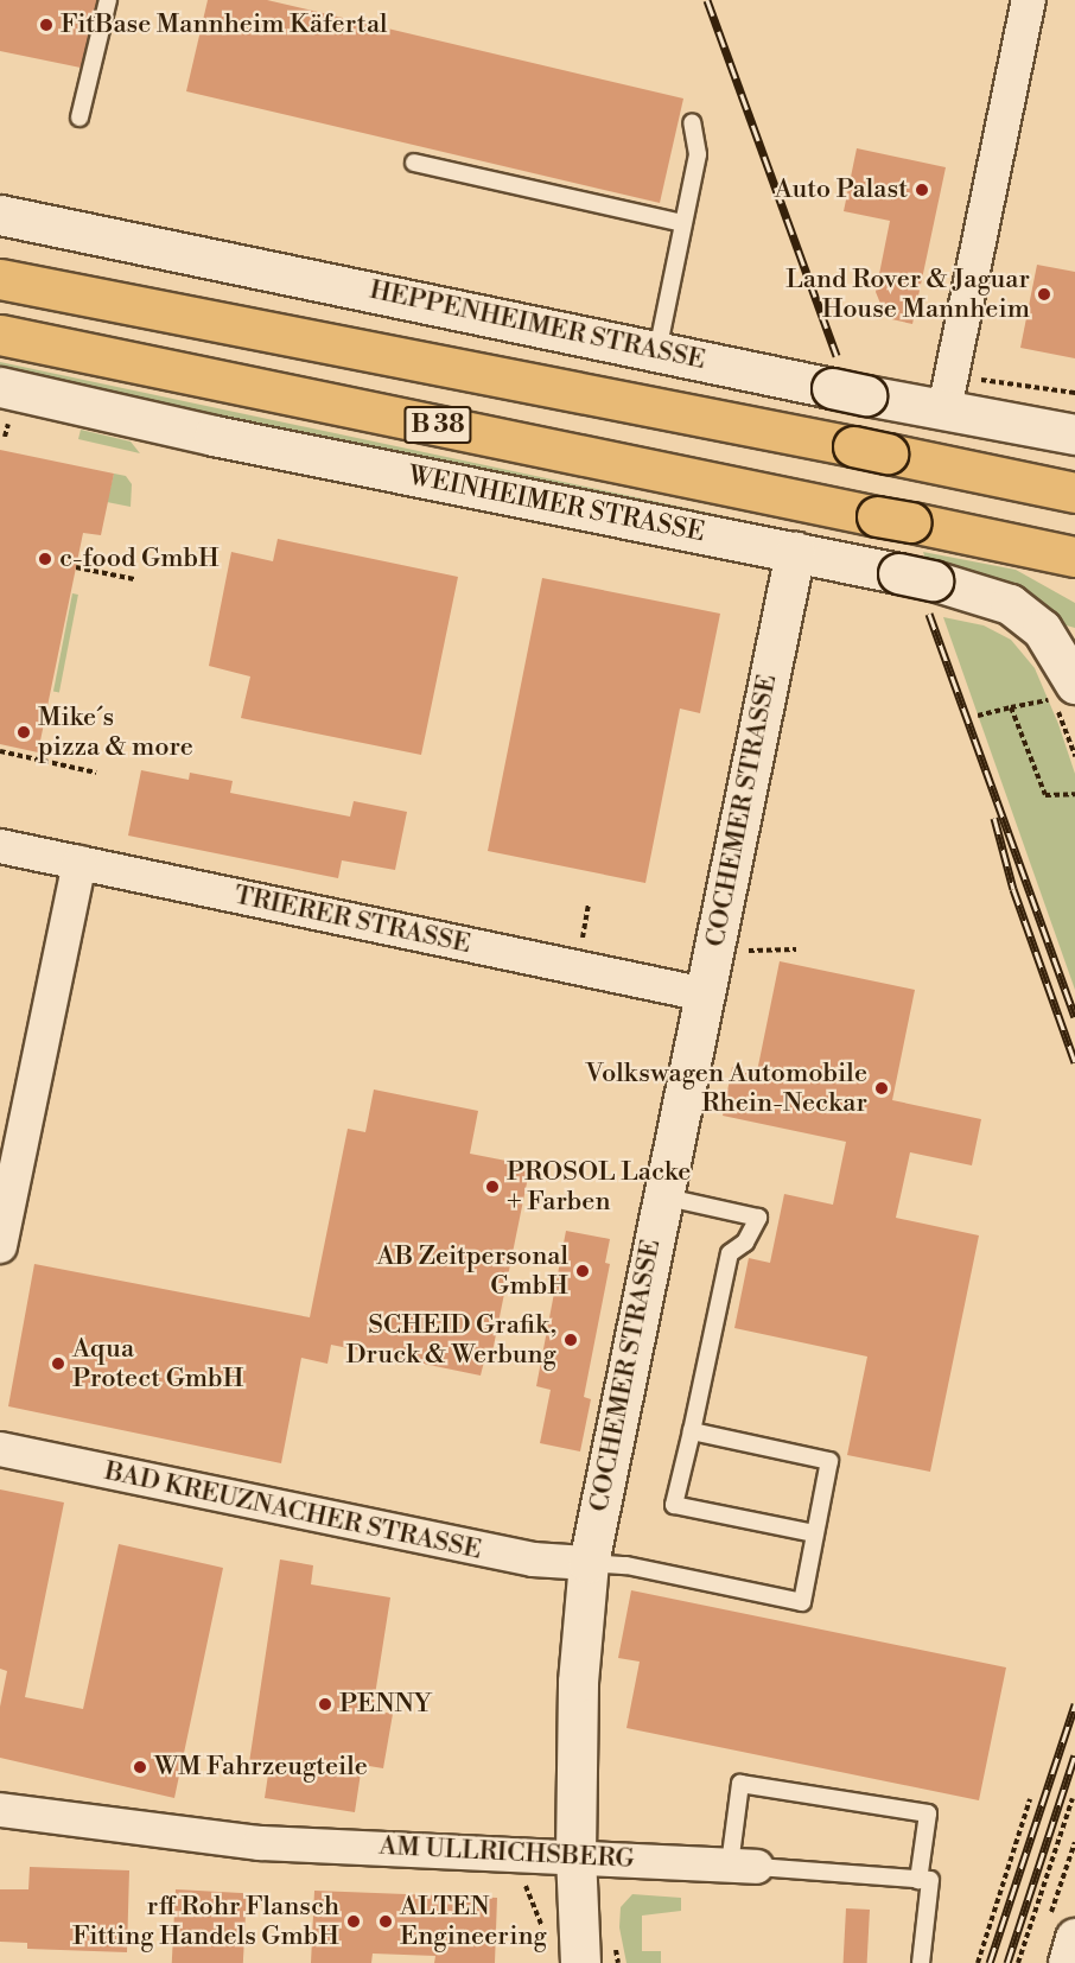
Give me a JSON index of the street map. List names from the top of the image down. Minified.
{"streets":{"highway":["B 38"],"street":["HEPPENHEIMER STRASSE","WEINHEIMER STRASSE","COCHEMER STRASSE","TRIERER STRASSE","BAD KREUZNACHER STRASSE","AM ULLRICHSBERG"]},"crossings":[["WEINHEIMER STRASSE","COCHEMER STRASSE"],["COCHEMER STRASSE","TRIERER STRASSE"],["COCHEMER STRASSE","BAD KREUZNACHER STRASSE"],["COCHEMER STRASSE","AM ULLRICHSBERG"]],"places":["FitBase Mannheim Käfertal","Auto Palast","Land Rover & Jaguar House Mannheim","c-food GmbH","Mike´s pizza & more","Volkswagen Automobile Rhein-Neckar","PROSOL Lacke + Farben","AB Zeitpersonal GmbH","SCHEID Grafik, Druck & Werbung","Aqua Protect GmbH","PENNY","WM Fahrzeugteile","rff Rohr Flansch Fitting Handels GmbH","ALTEN Engineering"]}
